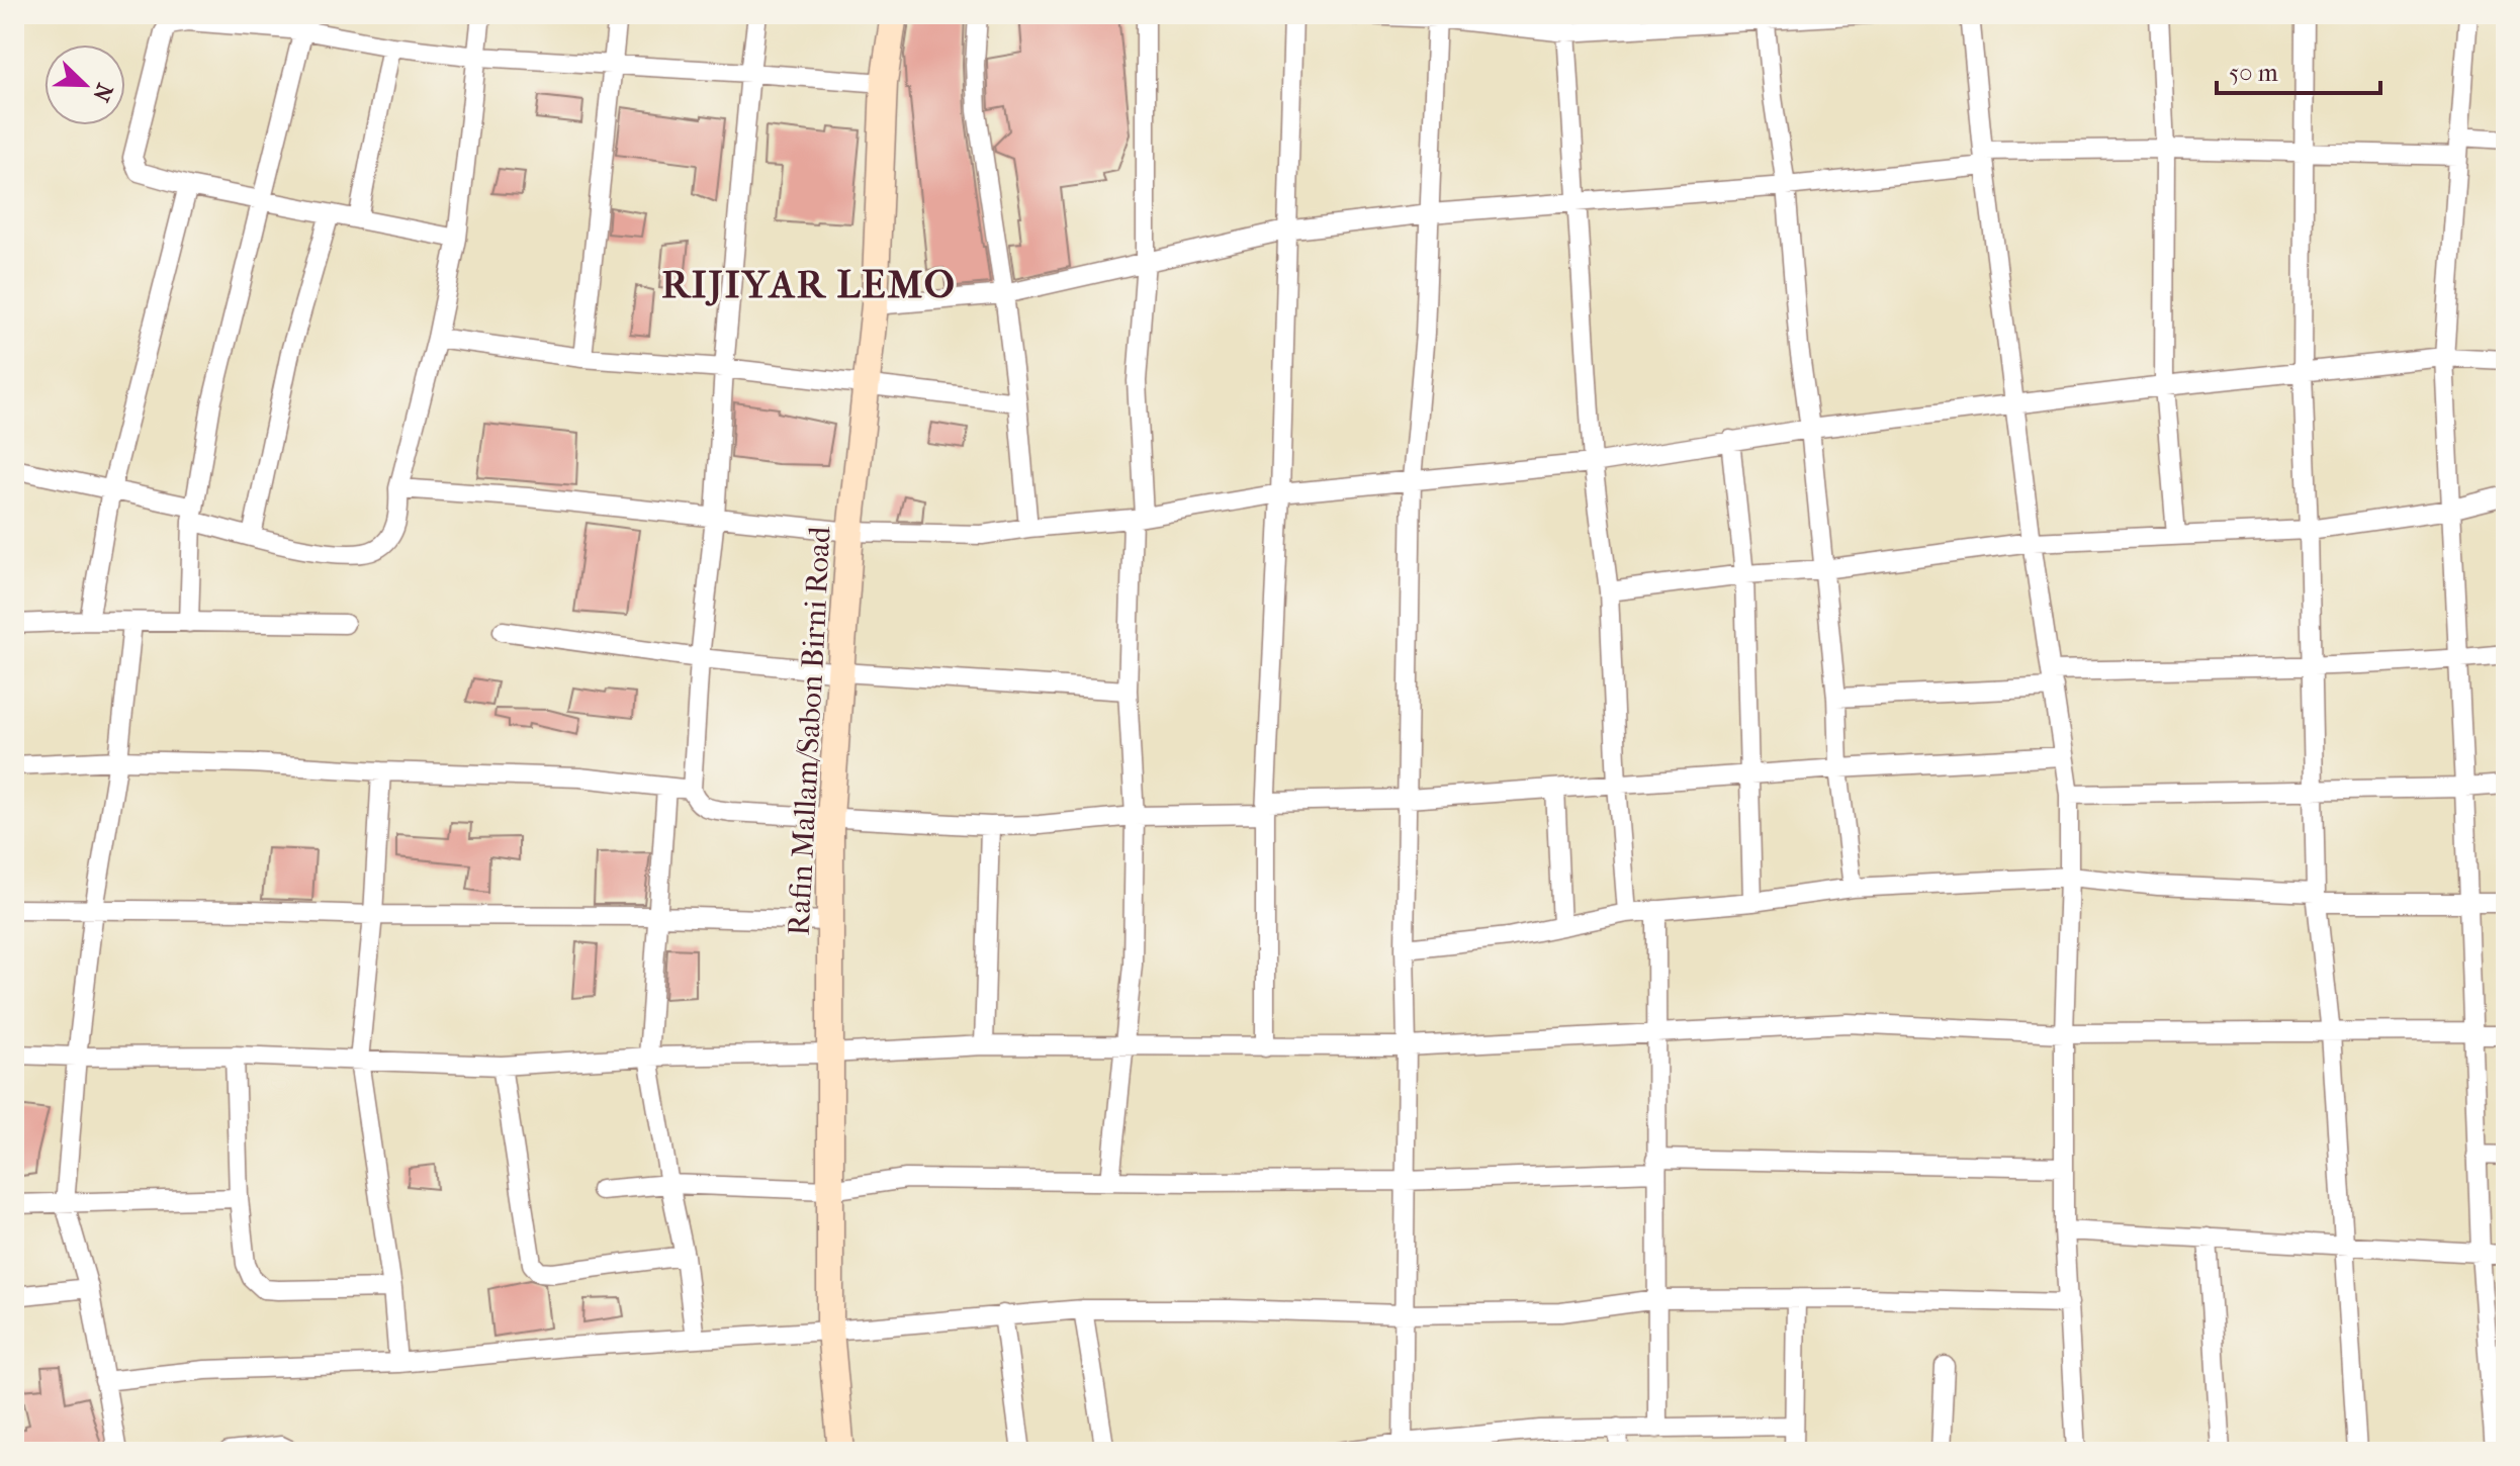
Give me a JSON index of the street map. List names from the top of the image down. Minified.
{"streets":{"street":["Rafin Mallam/Sabon Birni Road"]},"districts":["RIJIYAR LEMO"],"scale_bar":"50 m","north":"bottom right"}
